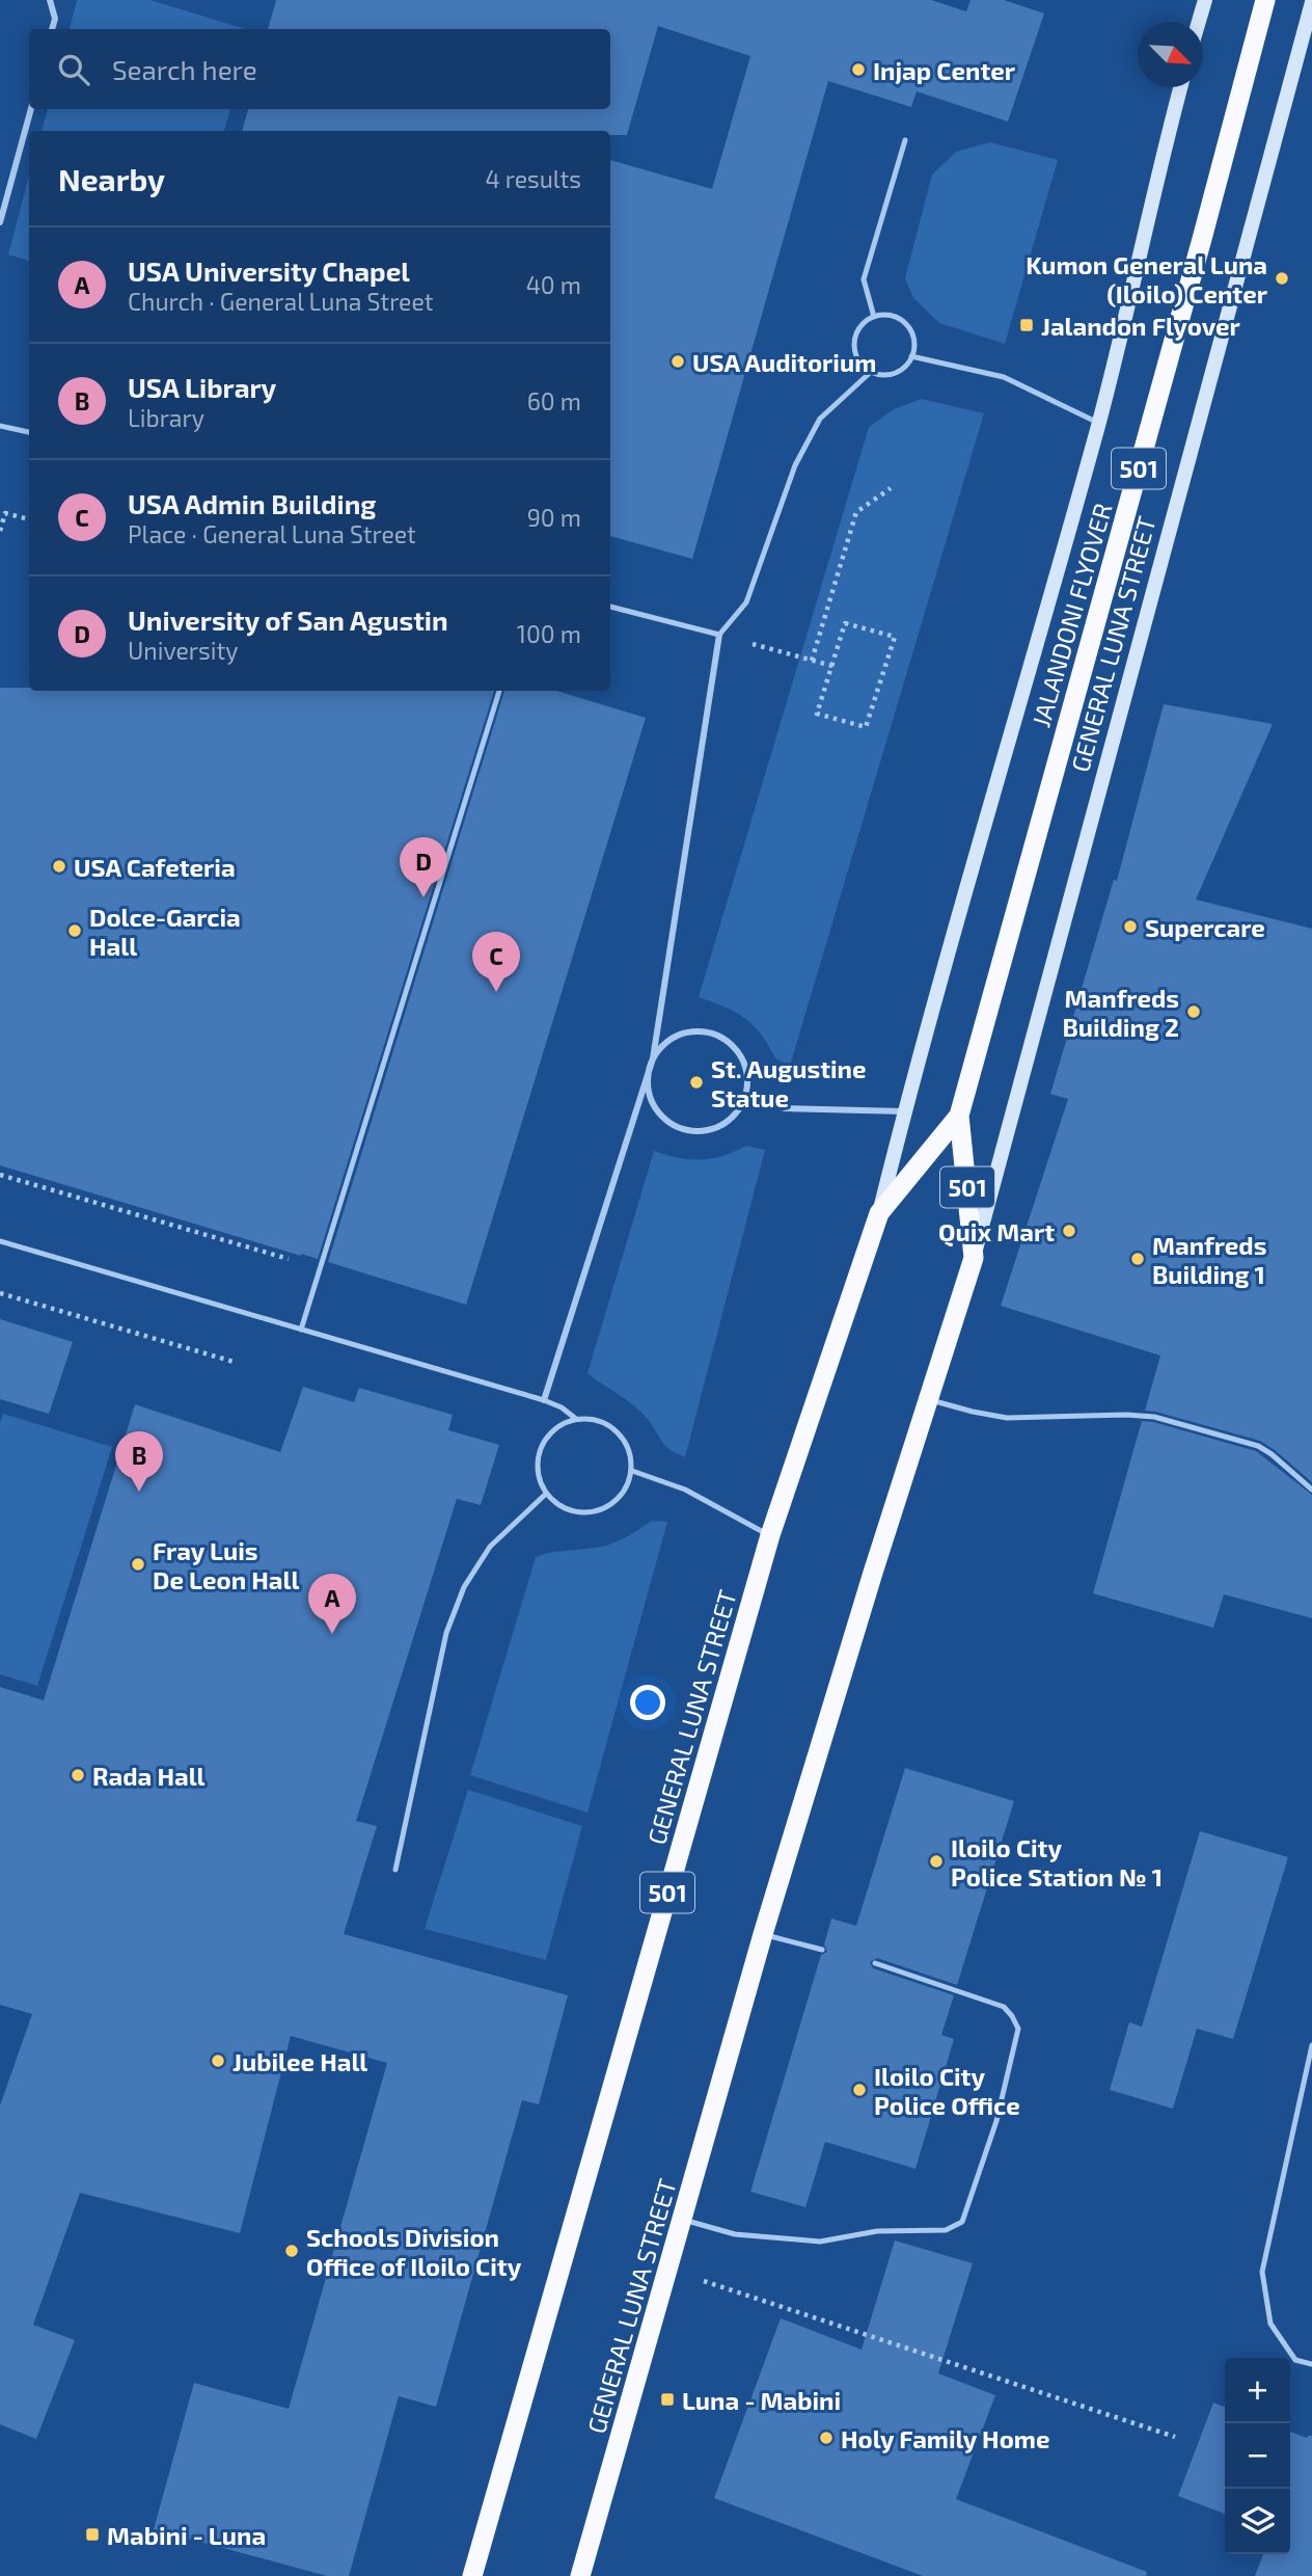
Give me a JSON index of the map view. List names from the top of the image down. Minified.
{"streets":{"highway":["501","JALANDONI FLYOVER","GENERAL LUNA STREET"]},"crossings":[["JALANDONI FLYOVER","GENERAL LUNA STREET"]],"places":{"other":["Injap Center","Kumon General Luna (Iloilo) Center","USA Auditorium","USA Cafeteria","Supercare","Dolce-Garcia Hall","Manfreds Building 2","St. Augustine Statue","Quix Mart","Manfreds Building 1","Fray Luis De Leon Hall","Rada Hall","Iloilo City Police Station № 1","Jubilee Hall","Iloilo City Police Office","Schools Division Office of Iloilo City","Holy Family Home"],"transit":["Jalandon Flyover","Luna - Mabini","Mabini - Luna"]},"north":"bottom right","page":{"search":"Search here","heading":["Nearby","4 results"],"list":[{"mark":"A","name":"USA University Chapel","note":"Church · General Luna Street","value":"40 m"},{"mark":"B","name":"USA Library","note":"Library","value":"60 m"},{"mark":"C","name":"USA Admin Building","note":"Place · General Luna Street","value":"90 m"},{"mark":"D","name":"University of San Agustin","note":"University","value":"100 m"}],"pins":["D","C","B","A"],"map_buttons":["+","−"]}}
